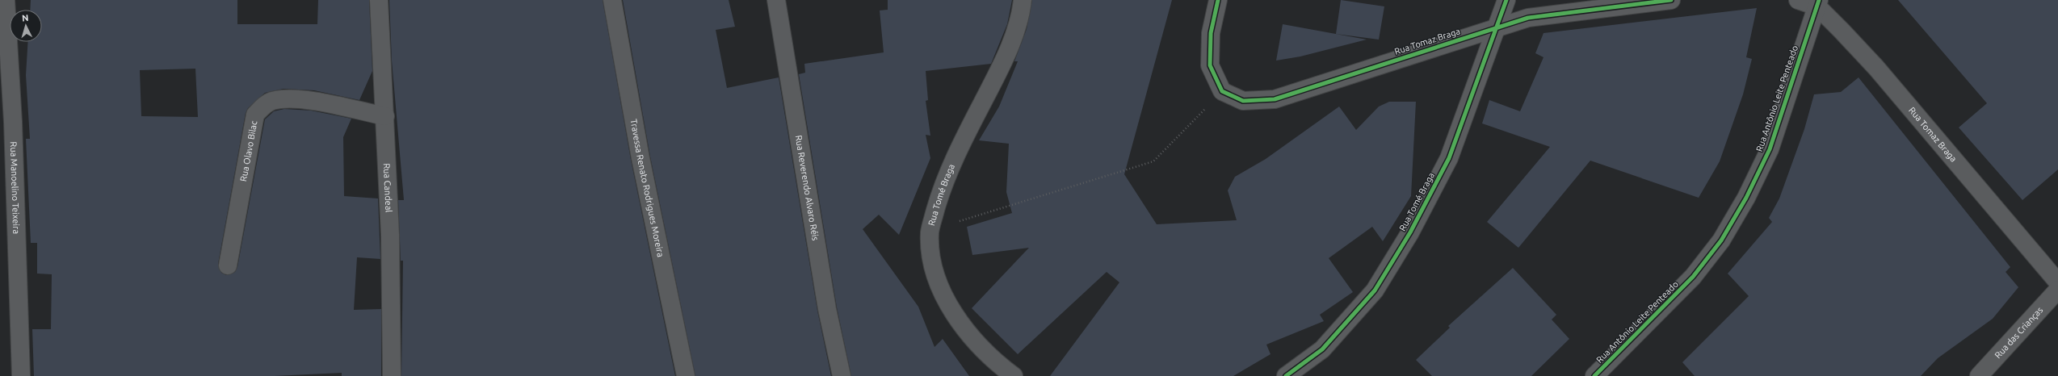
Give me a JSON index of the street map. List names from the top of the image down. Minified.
{"streets":{"street":["Rua Tomaz Braga","Rua Antônio Leite Penteado","Rua Olavo Bilac","Rua Manoelino Teixeira","Rua Candeal","Travessa Renato Rodrigues Moreira","Rua Reverendo Alvaro Réis","Rua Tomé Braga","Rua das Crianças"]},"crossings":[["Rua Tomaz Braga","Rua Antônio Leite Penteado"],["Rua Tomaz Braga","Rua Tomé Braga"],["Rua Olavo Bilac","Rua Candeal"]],"north":"top"}
